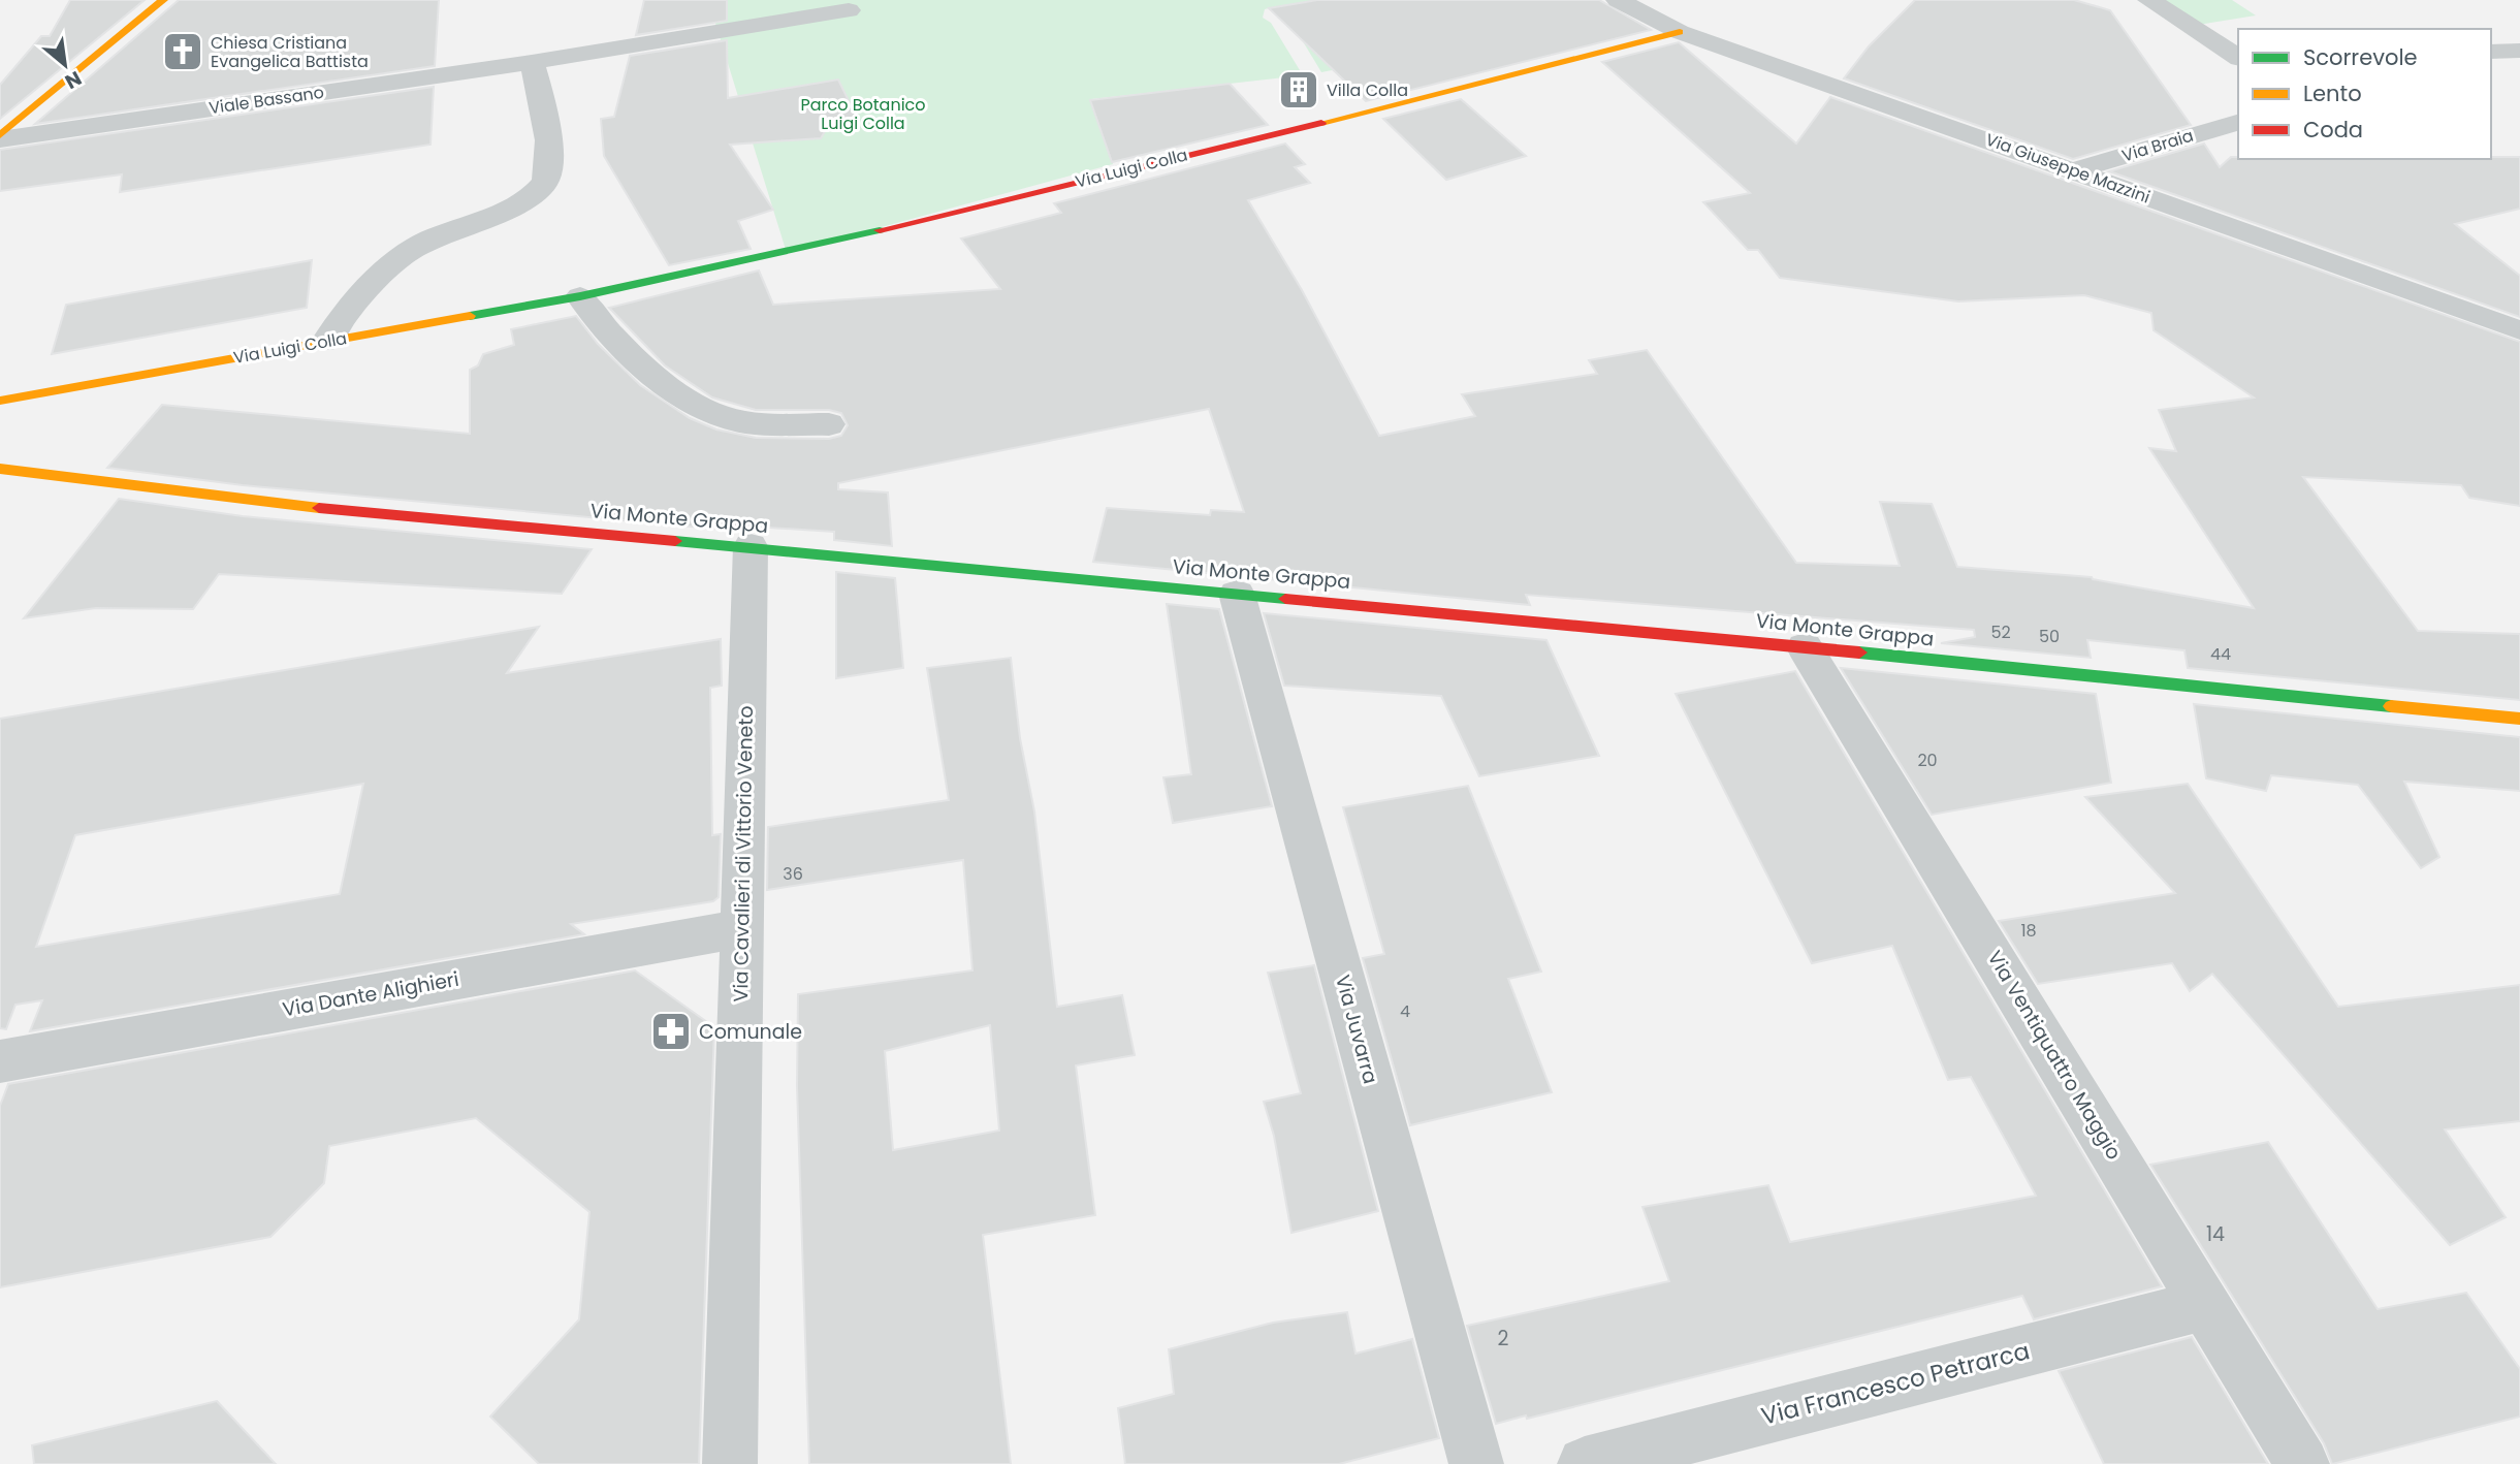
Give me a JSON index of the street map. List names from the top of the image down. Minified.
{"streets":{"street":["Viale Bassano","Via Braia","Via Luigi Colla","Via Giuseppe Mazzini","Via Monte Grappa","Via Cavalieri di Vittorio Veneto","Via Dante Alighieri","Via Juvarra","Via Ventiquattro Maggio","Via Francesco Petrarca"]},"crossings":[["Via Braia","Via Giuseppe Mazzini"],["Via Luigi Colla","Via Giuseppe Mazzini"],["Via Monte Grappa","Via Cavalieri di Vittorio Veneto"],["Via Monte Grappa","Via Juvarra"],["Via Monte Grappa","Via Ventiquattro Maggio"],["Via Cavalieri di Vittorio Veneto","Via Dante Alighieri"],["Via Ventiquattro Maggio","Via Francesco Petrarca"]],"parks":["Parco Botanico Luigi Colla"],"places":{"church":["Chiesa Cristiana Evangelica Battista"],"building":["Villa Colla"],"pharmacy":["Comunale"]},"house_numbers":["52","50","44","20","36","18","4","14","2"],"legend":["Scorrevole","Lento","Coda"],"north":"bottom right"}
